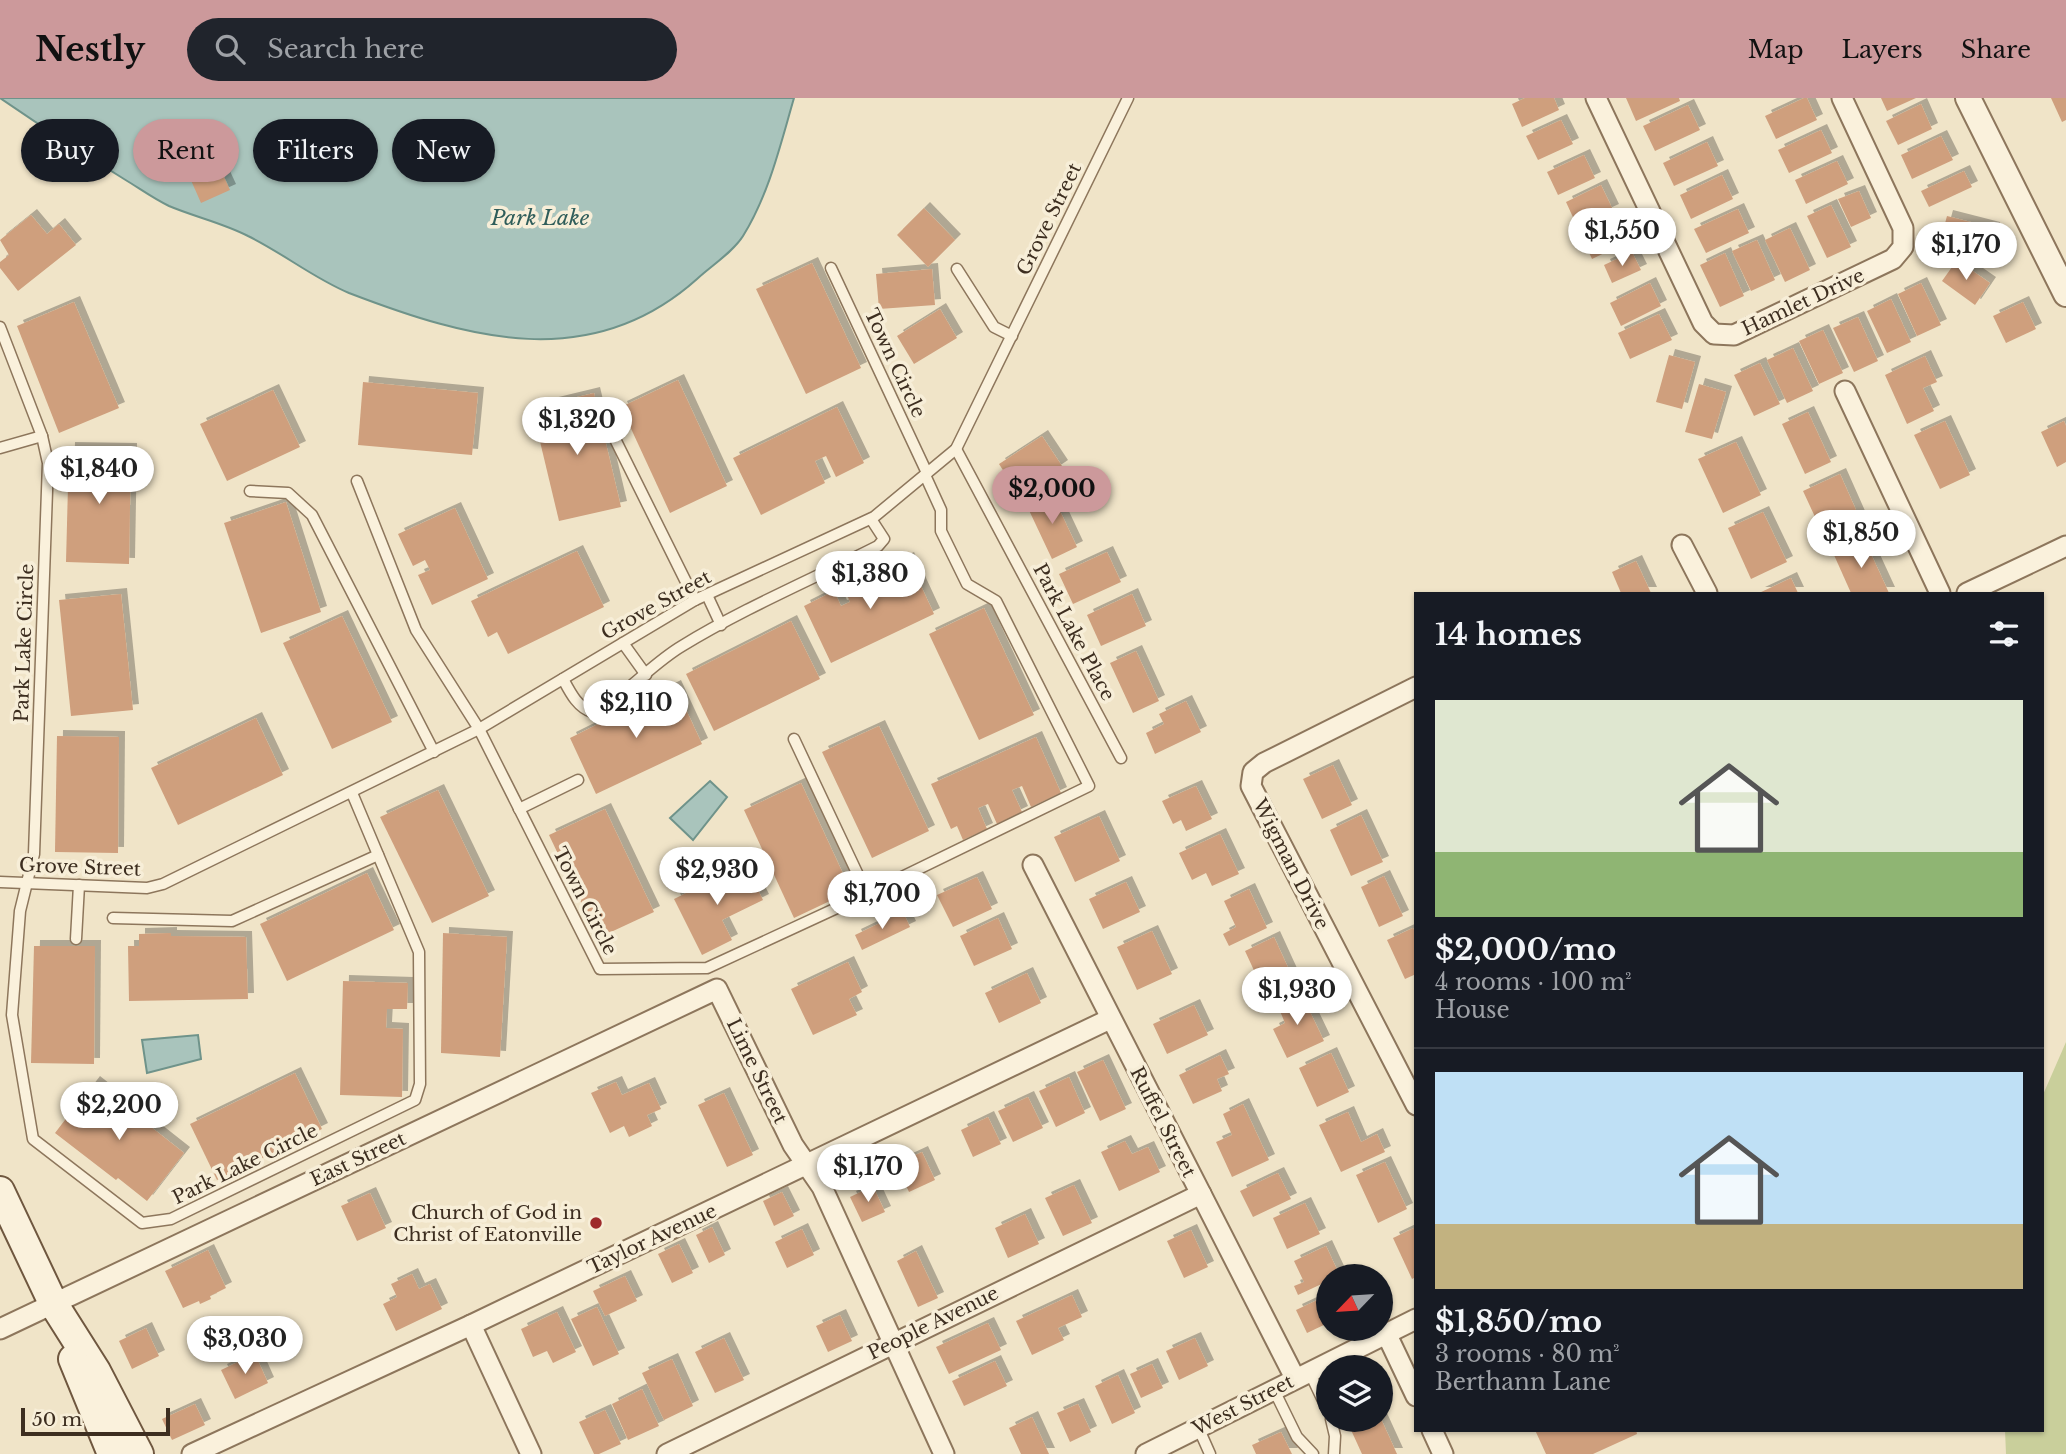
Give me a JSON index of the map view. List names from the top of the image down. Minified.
{"streets":{"street":["Hamlet Drive","Wigman Drive","Lime Street","Ruffel Street","East Street","Taylor Avenue","People Avenue","West Street"],"lane":["Grove Street","Town Circle","Park Lake Place","Park Lake Circle"]},"crossings":[["Grove Street","Town Circle"],["Grove Street","Park Lake Place"],["Grove Street","Park Lake Circle"],["Lime Street","East Street"],["Lime Street","Taylor Avenue"],["Lime Street","People Avenue"],["Ruffel Street","Taylor Avenue"],["Ruffel Street","People Avenue"],["Ruffel Street","West Street"]],"water":["Park Lake"],"places":["Church of God in Christ of Eatonville"],"scale_bar":"50 m","north":"bottom left","page":{"header":"Nestly","search":"Search here","nav":["Map","Layers","Share"],"chip":["Buy","Rent","Filters","New"],"price":["$1,550","$1,170","$1,320","$1,840","$2,000","$1,850","$1,380","$2,110","$2,930","$1,700","$1,930","$2,200","$1,170","$3,030"],"heading":"14 homes","list":[{"name":"$2,000/mo","note":"4 rooms · 100 m² · House"},{"name":"$1,850/mo","note":"3 rooms · 80 m² · Berthann Lane"}],"scale":"50 m"}}
